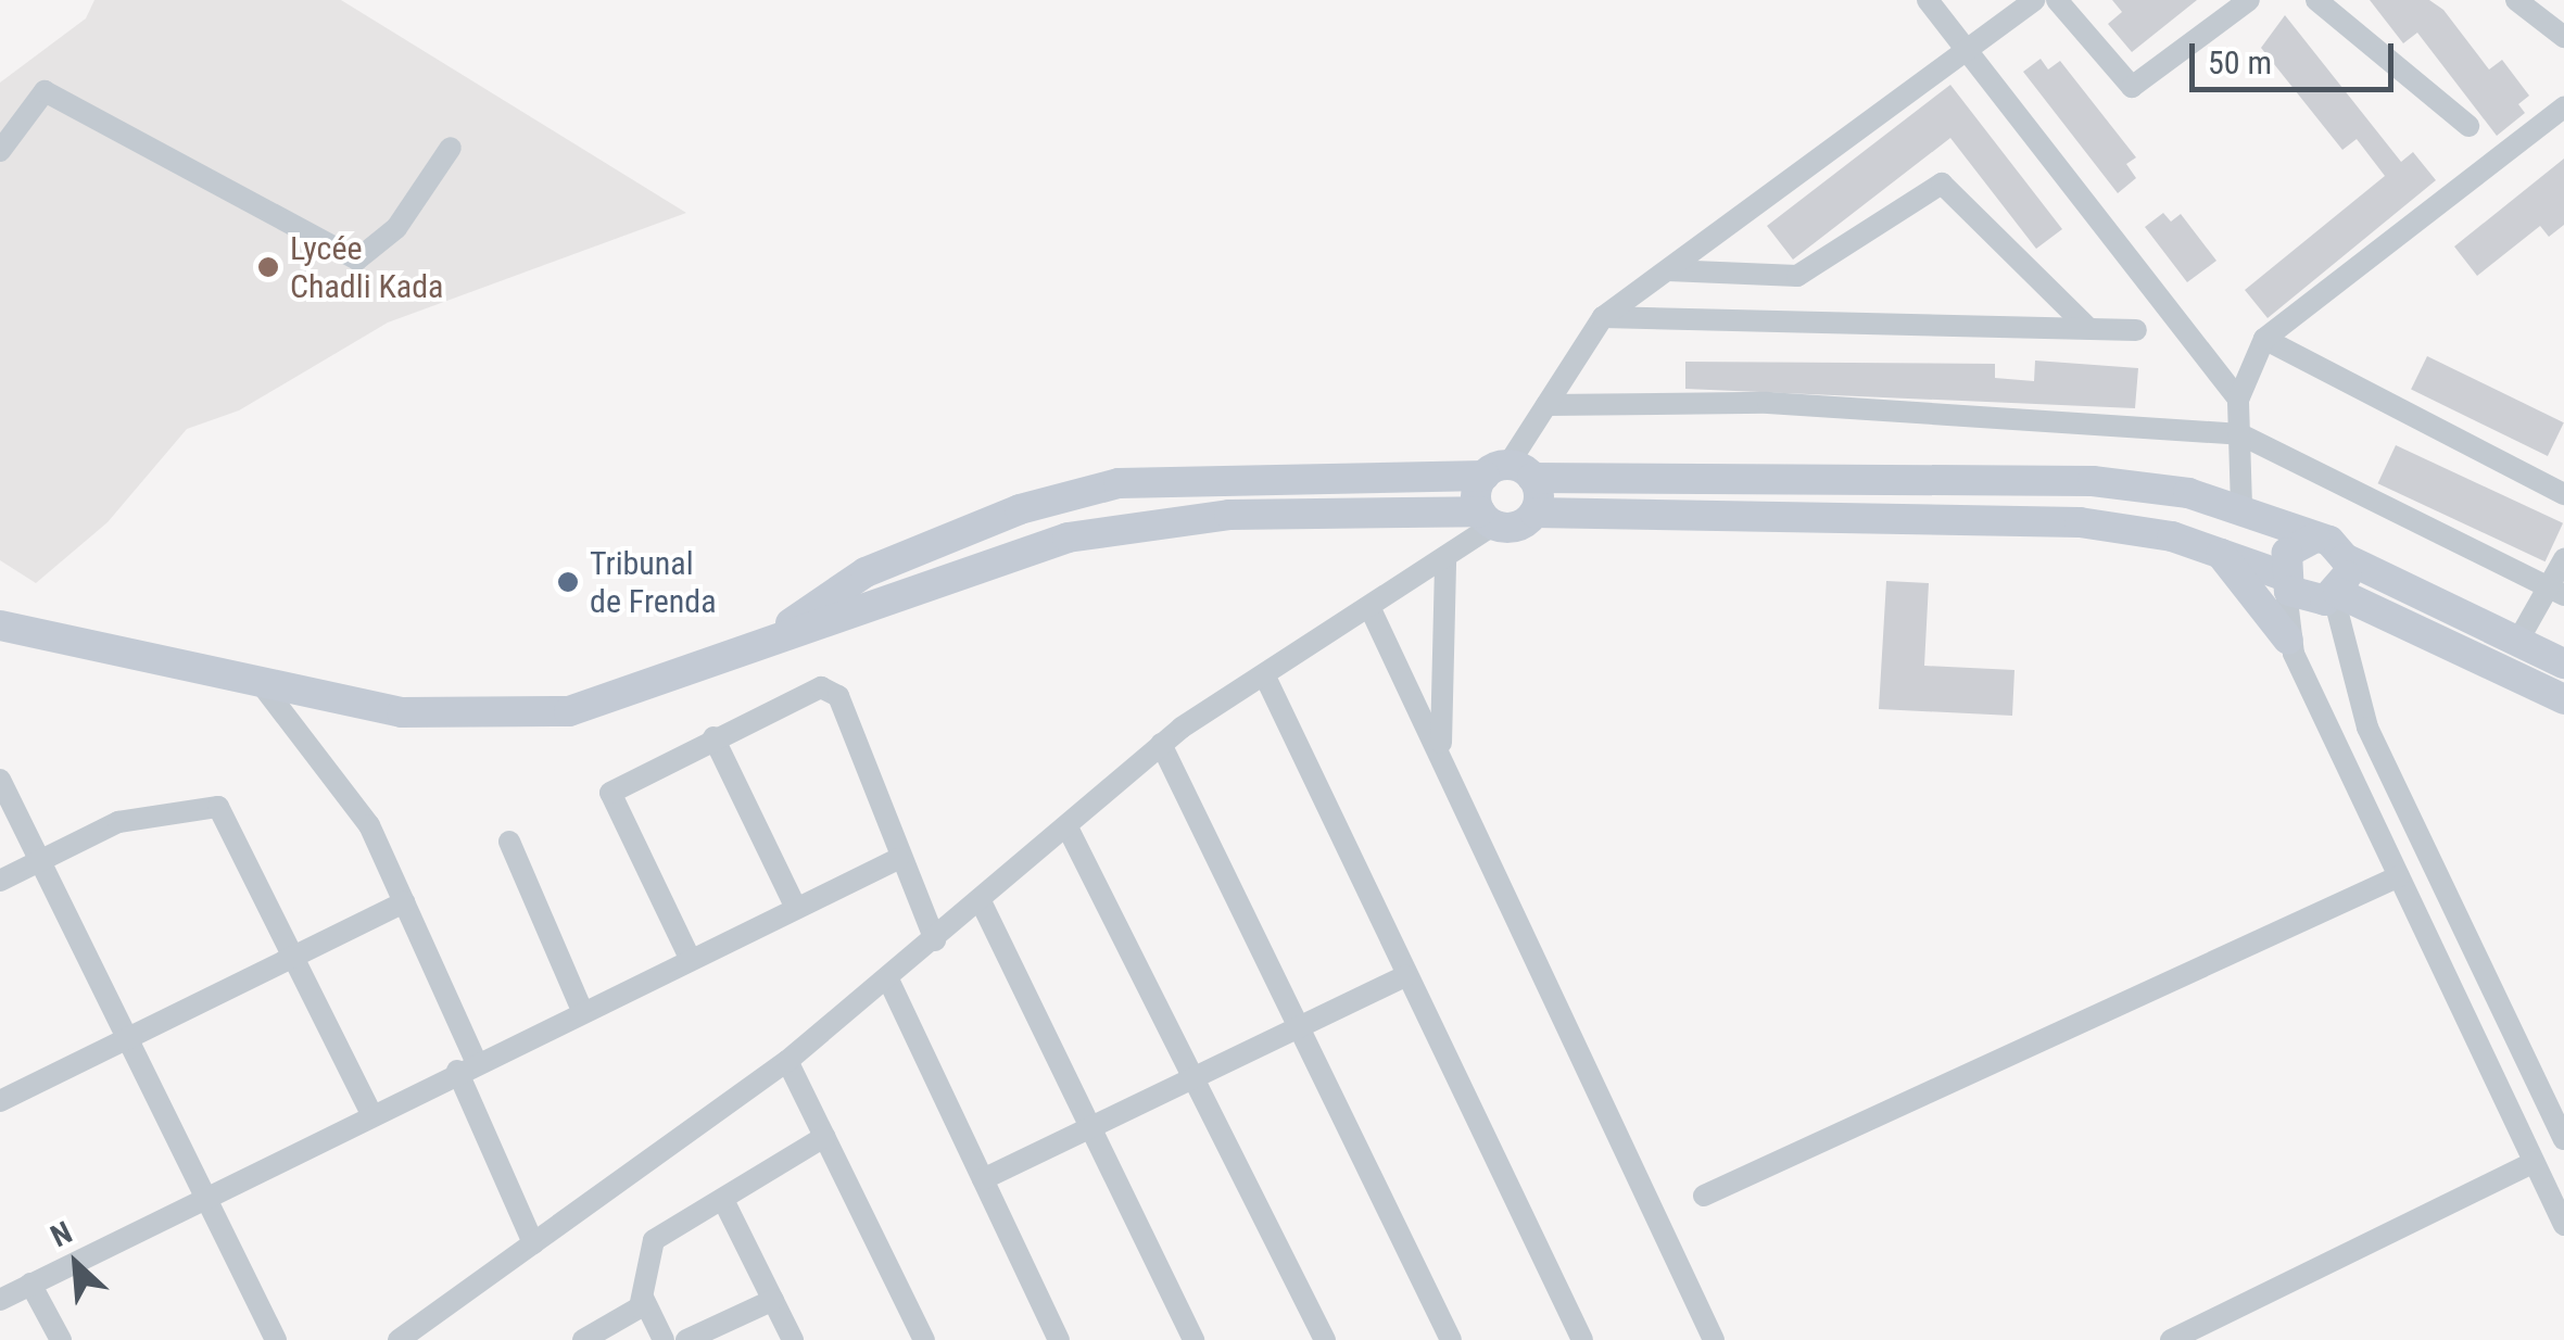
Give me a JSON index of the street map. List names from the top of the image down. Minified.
{"places":["Lycée Chadli Kada","Tribunal de Frenda"],"scale_bar":"50 m","north":"top left"}
